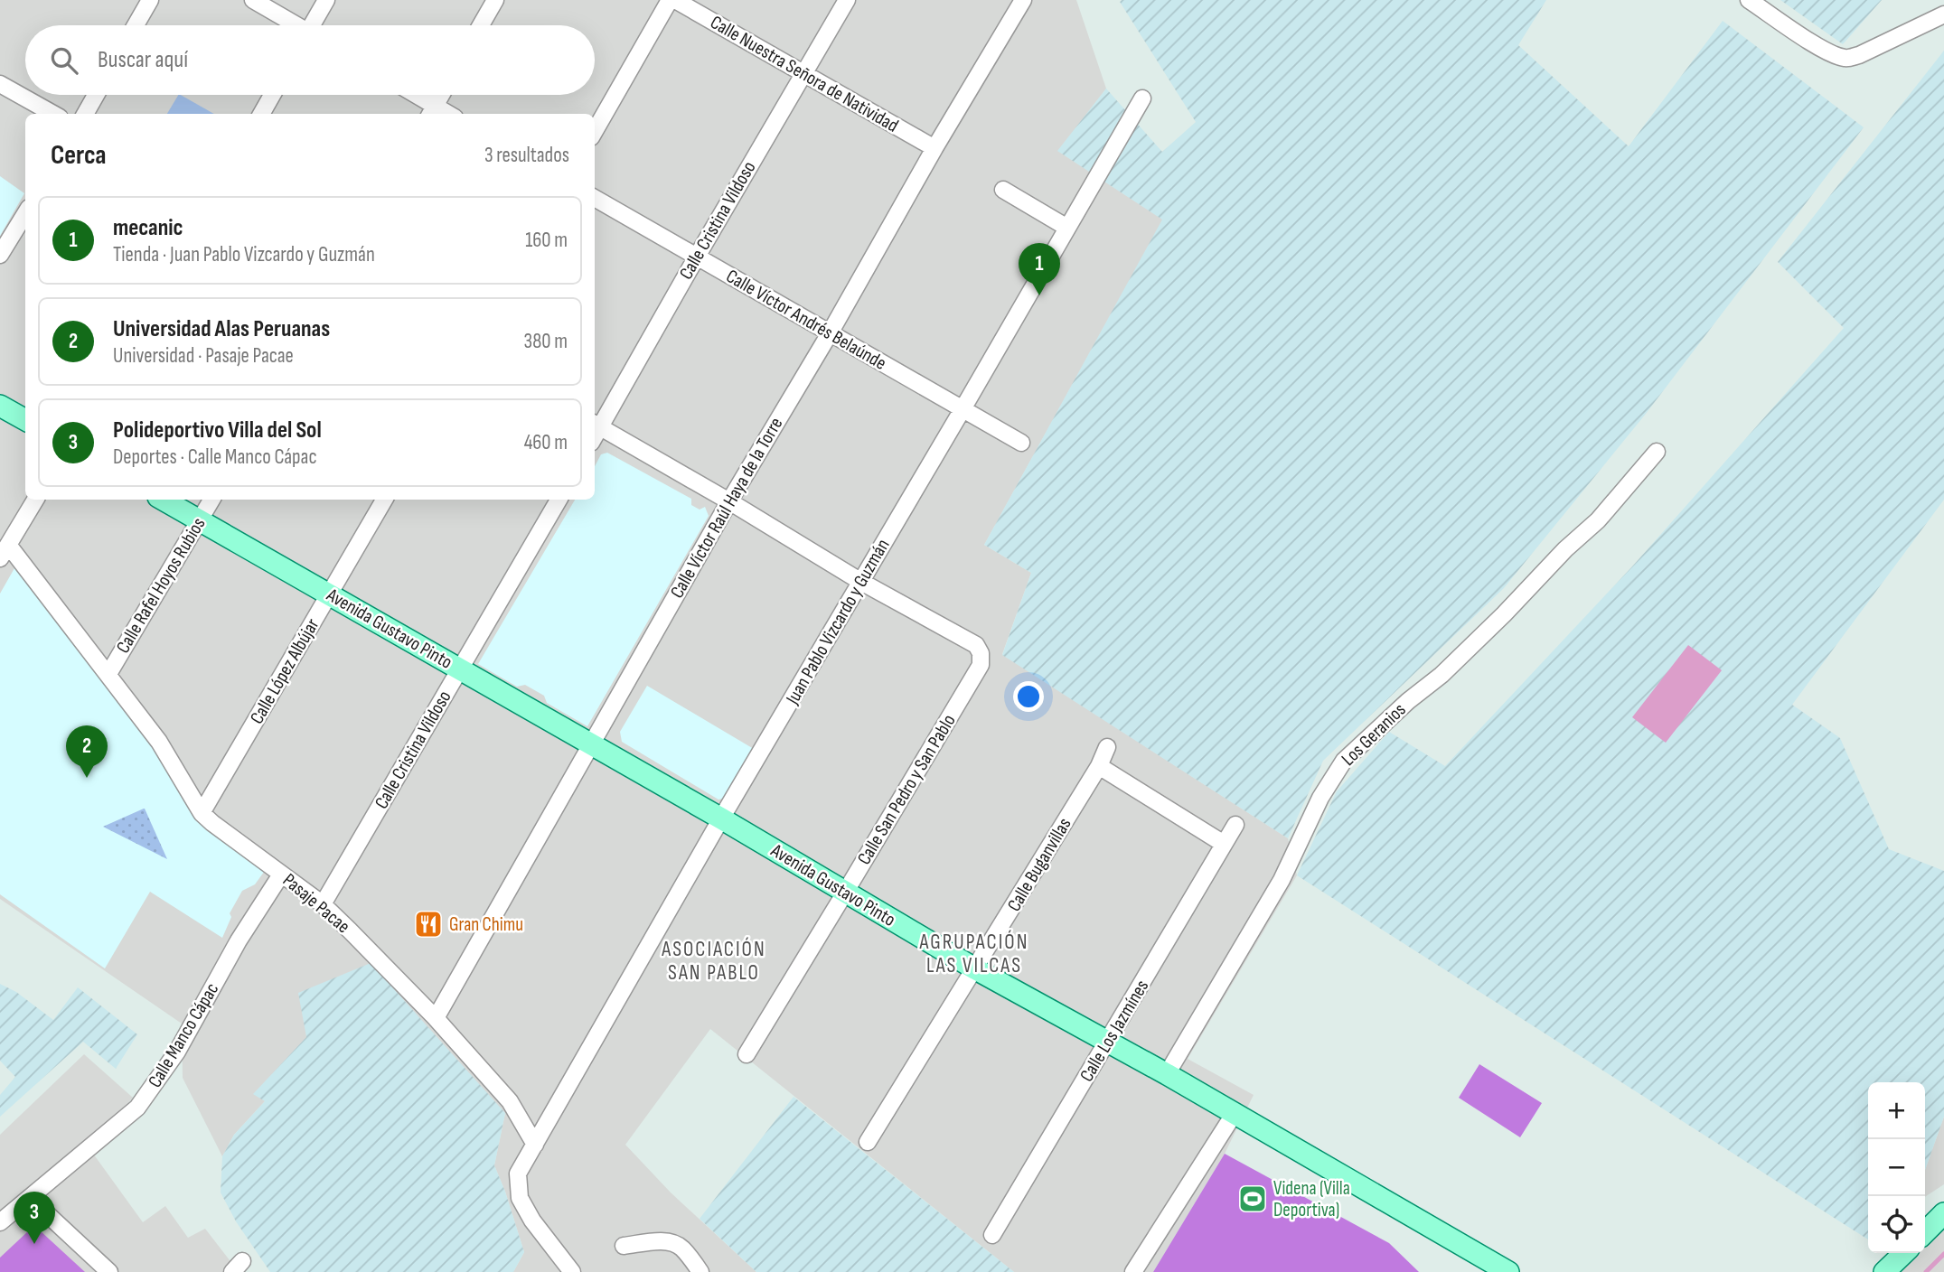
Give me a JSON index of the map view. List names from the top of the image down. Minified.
{"streets":{"main road":["Avenida Gustavo Pinto"],"street":["Calle Nuestra Señora de Natividad","Calle Cristina Vildoso","Calle Víctor Andrés Belaúnde","Calle Víctor Raúl Haya de la Torre","Calle Rafel Hoyos Rubios","Juan Pablo Vizcardo y Guzmán","Calle López Albújar","Los Geranios","Calle San Pedro y San Pablo","Calle Buganvillas","Pasaje Pacae","Calle Los Jazmínes","Calle Manco Cápac"]},"crossings":[["Calle Nuestra Señora de Natividad","Calle Cristina Vildoso"],["Calle Nuestra Señora de Natividad","Calle Víctor Raúl Haya de la Torre"],["Calle Cristina Vildoso","Calle Víctor Andrés Belaúnde"],["Calle Cristina Vildoso","Avenida Gustavo Pinto"],["Calle Cristina Vildoso","Pasaje Pacae"],["Calle Víctor Andrés Belaúnde","Calle Víctor Raúl Haya de la Torre"],["Calle Víctor Andrés Belaúnde","Juan Pablo Vizcardo y Guzmán"],["Calle Víctor Raúl Haya de la Torre","Avenida Gustavo Pinto"],["Calle Víctor Raúl Haya de la Torre","Pasaje Pacae"],["Calle Rafel Hoyos Rubios","Avenida Gustavo Pinto"],["Calle Rafel Hoyos Rubios","Pasaje Pacae"],["Juan Pablo Vizcardo y Guzmán","Avenida Gustavo Pinto"],["Juan Pablo Vizcardo y Guzmán","Calle San Pedro y San Pablo"],["Juan Pablo Vizcardo y Guzmán","Pasaje Pacae"],["Avenida Gustavo Pinto","Calle López Albújar"],["Avenida Gustavo Pinto","Los Geranios"],["Avenida Gustavo Pinto","Calle San Pedro y San Pablo"],["Avenida Gustavo Pinto","Calle Buganvillas"],["Avenida Gustavo Pinto","Calle Los Jazmínes"],["Calle López Albújar","Pasaje Pacae"],["Pasaje Pacae","Calle Manco Cápac"]],"districts":["AGRUPACIÓN LAS VILCAS","ASOCIACIÓN SAN PABLO"],"places":{"restaurant":["Gran Chimu"],"sports":["Videna (Villa Deportiva)"]},"page":{"search":"Buscar aquí","heading":["Cerca","3 resultados"],"list":[{"mark":"1","name":"mecanic","note":"Tienda · Juan Pablo Vizcardo y Guzmán","value":"160 m"},{"mark":"2","name":"Universidad Alas Peruanas","note":"Universidad · Pasaje Pacae","value":"380 m"},{"mark":"3","name":"Polideportivo Villa del Sol","note":"Deportes · Calle Manco Cápac","value":"460 m"}],"pins":["1","2","3"],"map_buttons":["+","−"]}}
